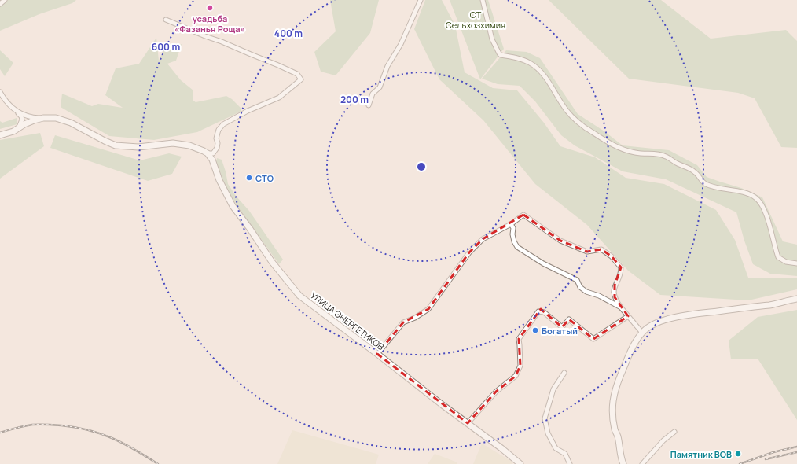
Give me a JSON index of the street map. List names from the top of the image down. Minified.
{"streets":{"main road":["УЛИЦА ЭНЕРГЕТИКОВ"]},"parks":["СТ Сельхозхимия"],"places":["усадьба «Фазанья Роща»","СТО","Богатый","Памятник ВОВ"],"rings":["400 m","600 m","200 m"]}
